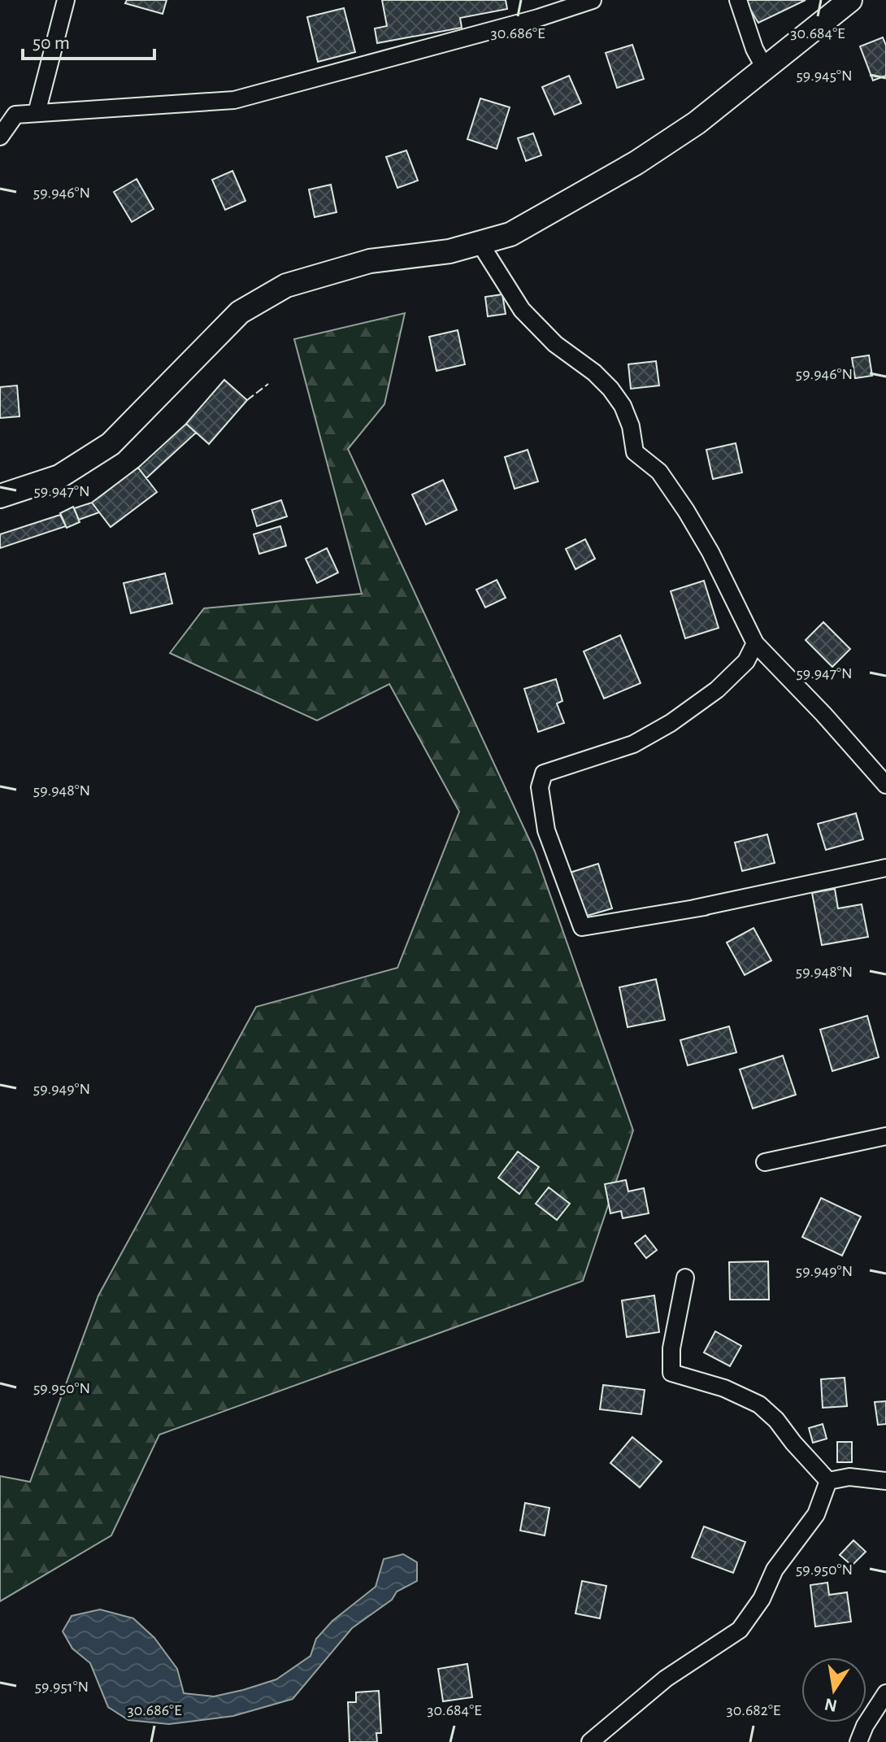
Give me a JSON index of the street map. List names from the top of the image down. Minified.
{"scale_bar":"50 m","north":"bottom","coordinates":["30.686°E","30.684°E","59.945°N","59.946°N","59.947°N","59.948°N","59.949°N","59.950°N","59.951°N","30.682°E"]}
